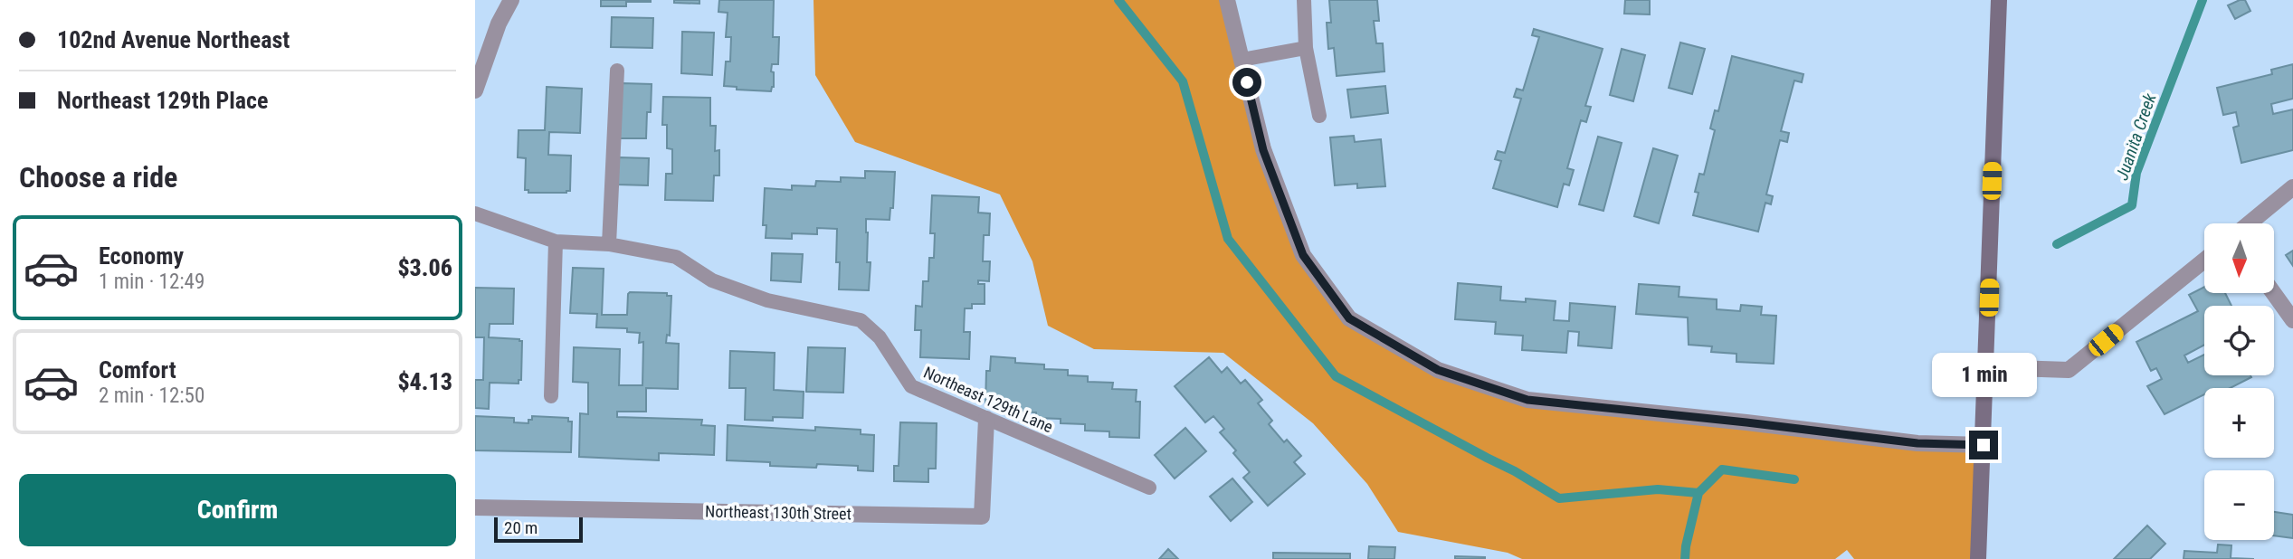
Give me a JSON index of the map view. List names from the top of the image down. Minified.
{"streets":{"street":["Northeast 130th Street"],"lane":["Northeast 129th Lane"]},"crossings":[["Northeast 129th Lane","Northeast 130th Street"]],"water":["Juanita Creek"],"scale_bar":"20 m","north":"bottom","page":{"banner":["102nd Avenue Northeast","Northeast 129th Place"],"heading":"Choose a ride","list":[{"name":"Economy","note":"1 min · 12:49","value":"$3.06"},{"name":"Comfort","note":"2 min · 12:50","value":"$4.13"}],"map_buttons":["+","−"],"bubble":"1 min","buttons":"Confirm","scale":"20 m"}}
